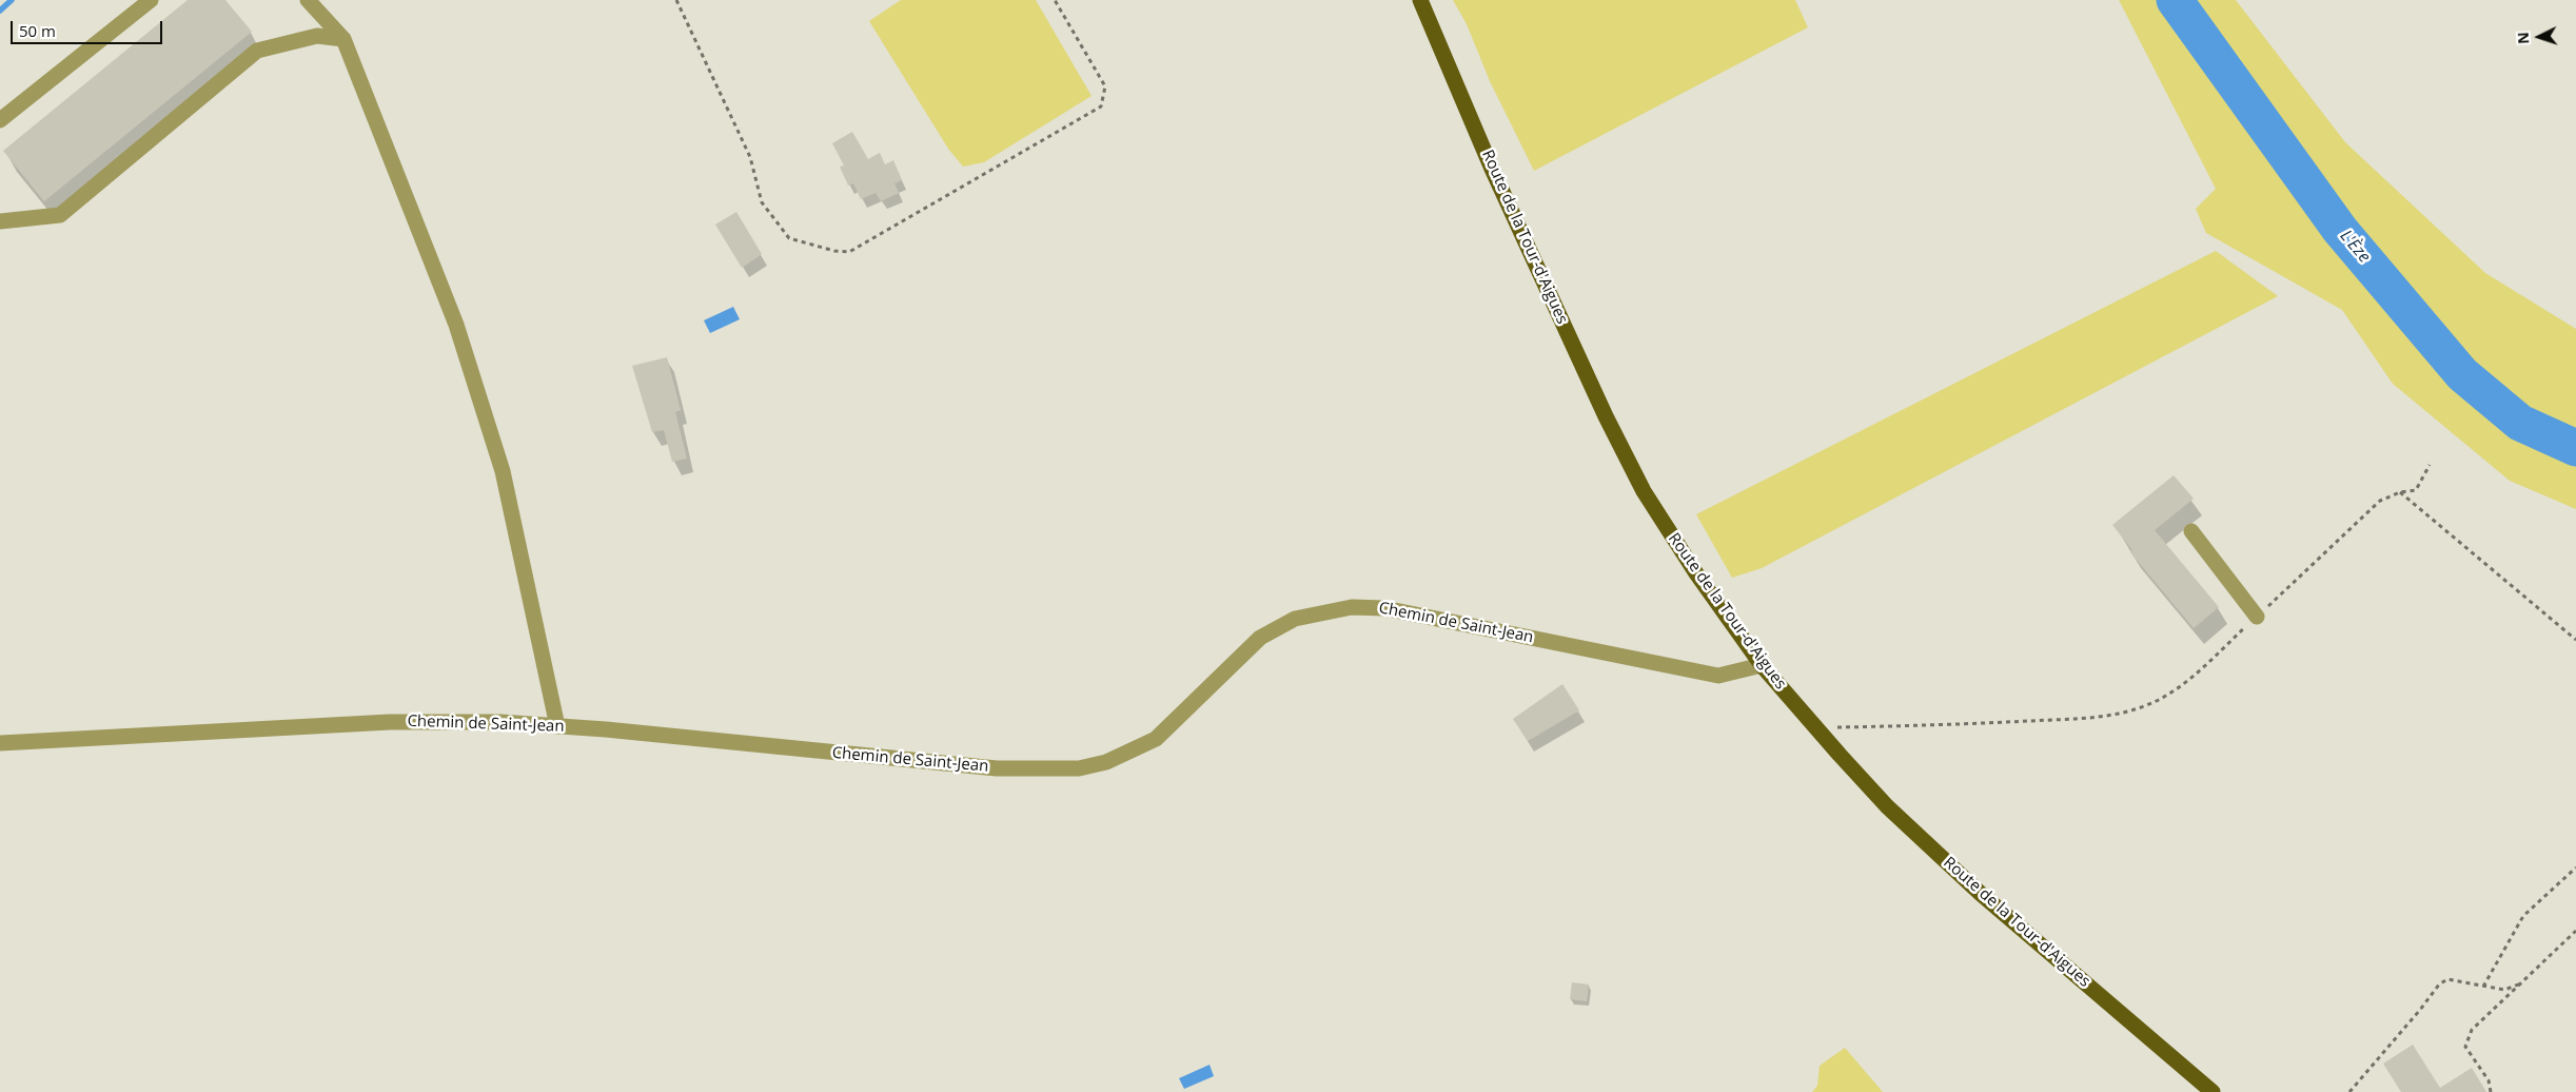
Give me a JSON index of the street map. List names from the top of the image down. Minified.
{"streets":{"main road":["Route de la Tour-d'Aigues"],"street":["Chemin de Saint-Jean"]},"crossings":[["Route de la Tour-d'Aigues","Chemin de Saint-Jean"]],"water":["L'Èze"],"scale_bar":"50 m","north":"left"}
